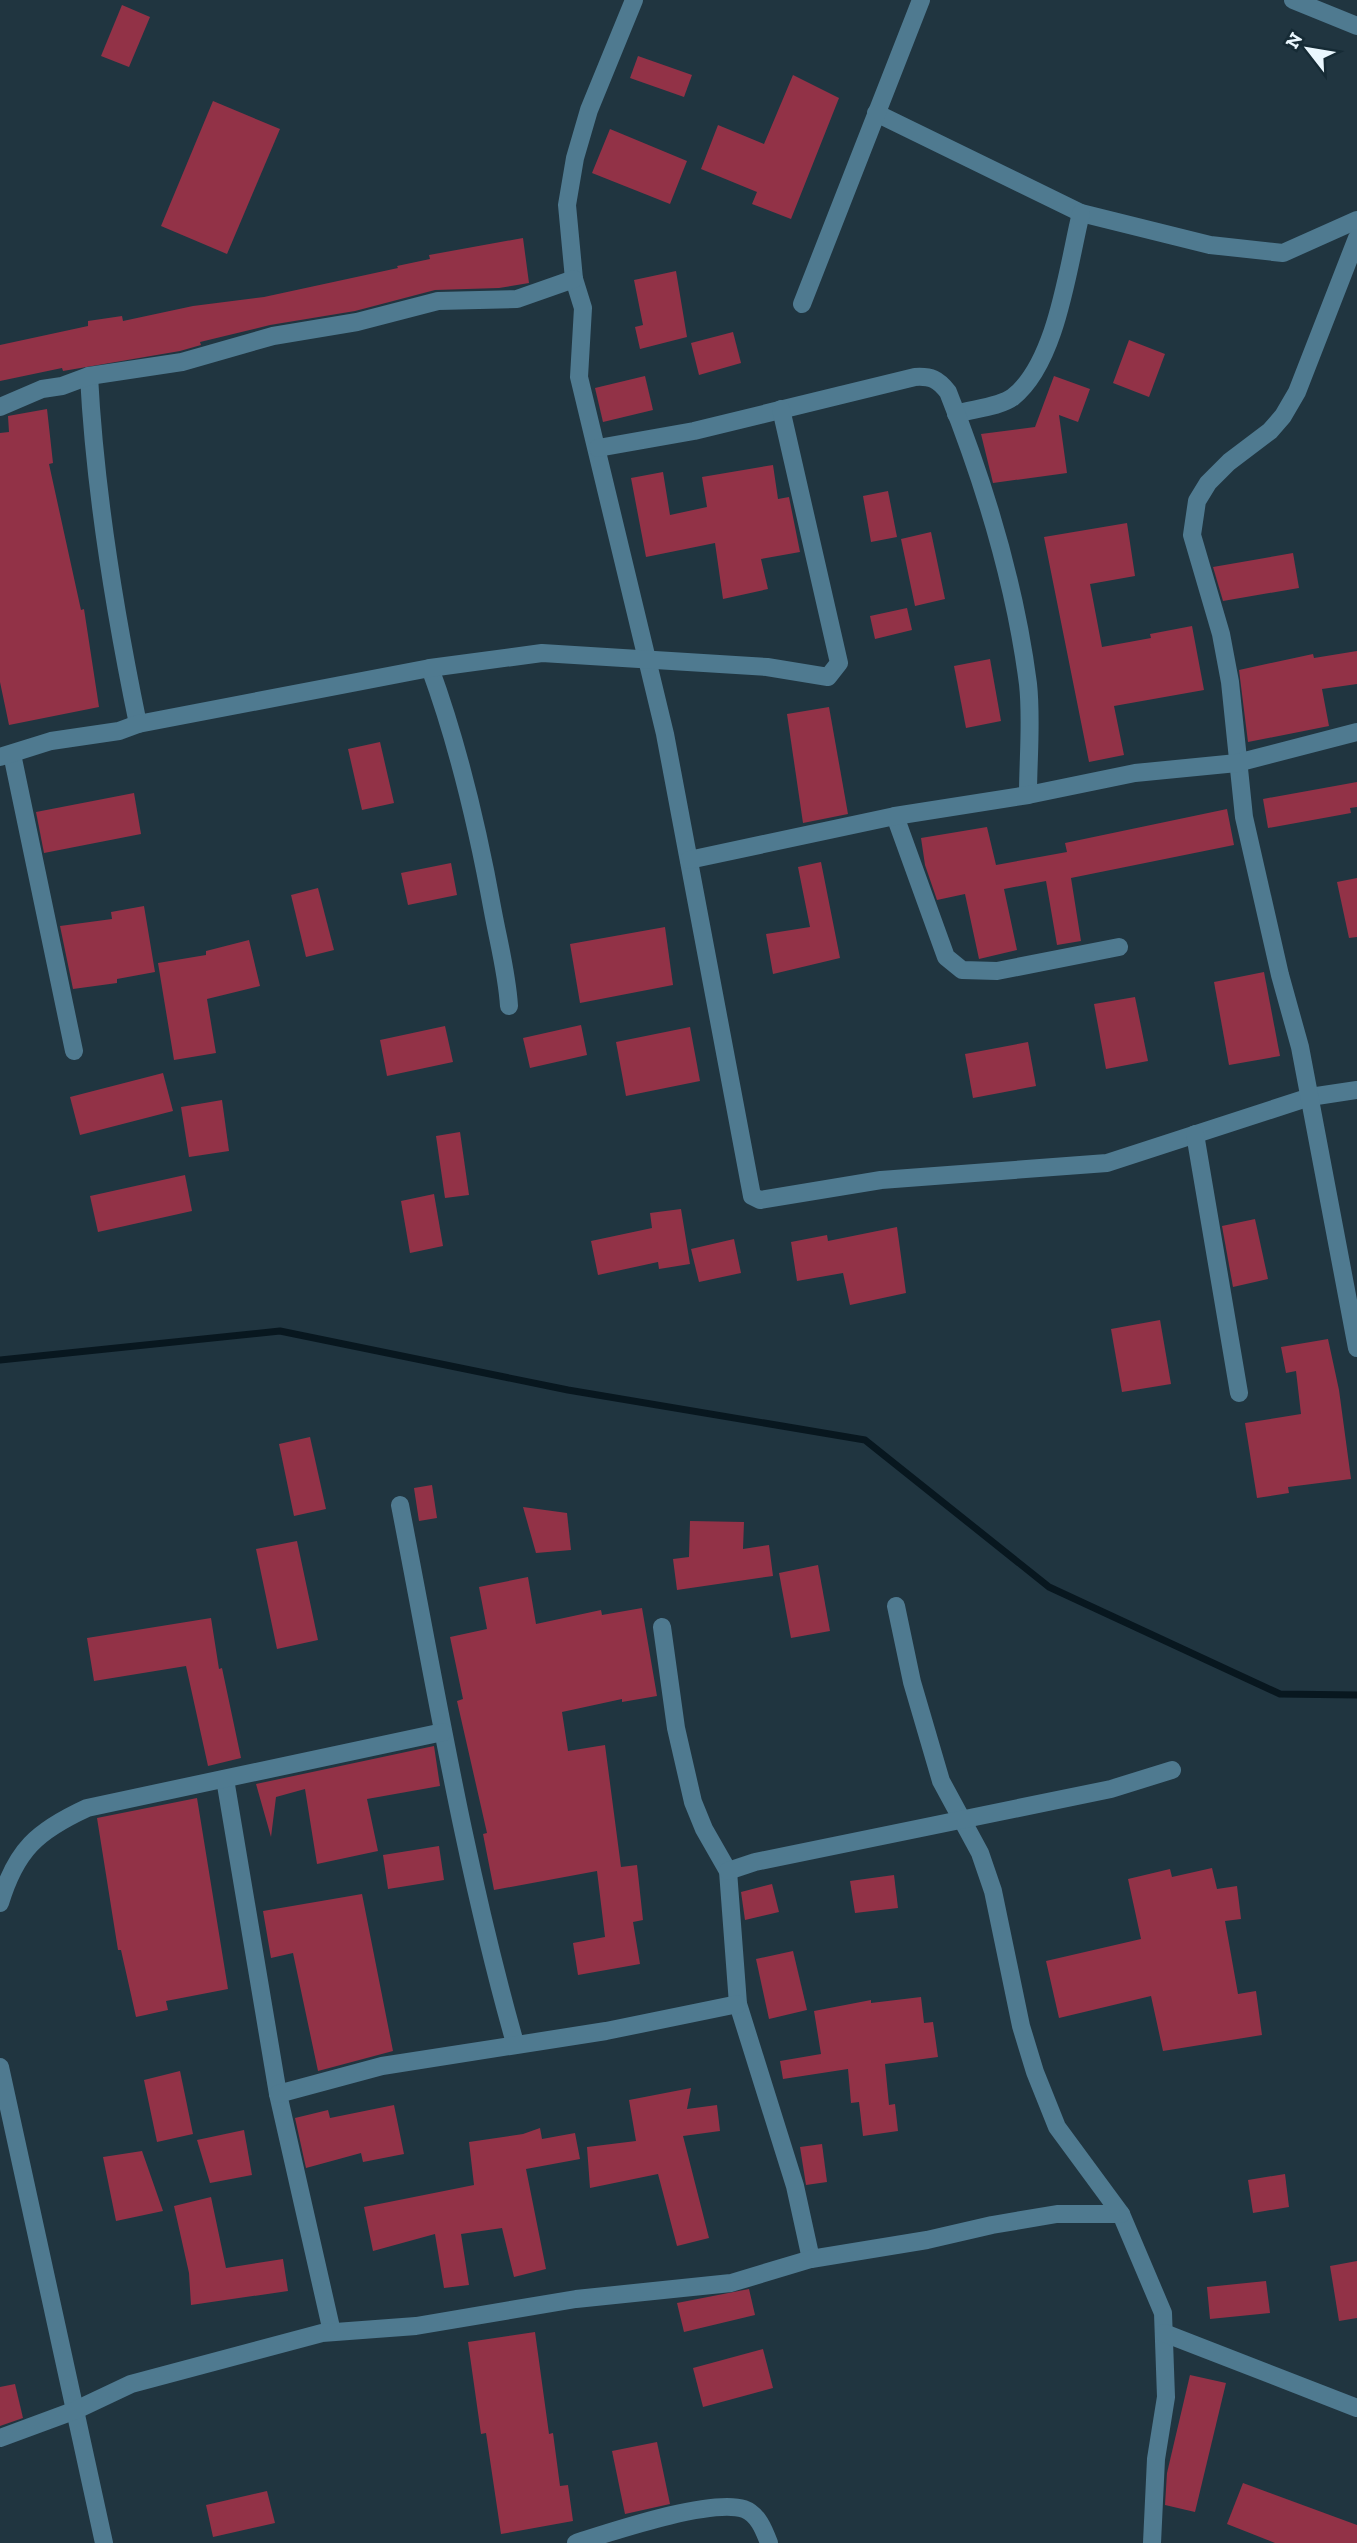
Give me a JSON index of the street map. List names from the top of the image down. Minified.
{"north":"top left"}
